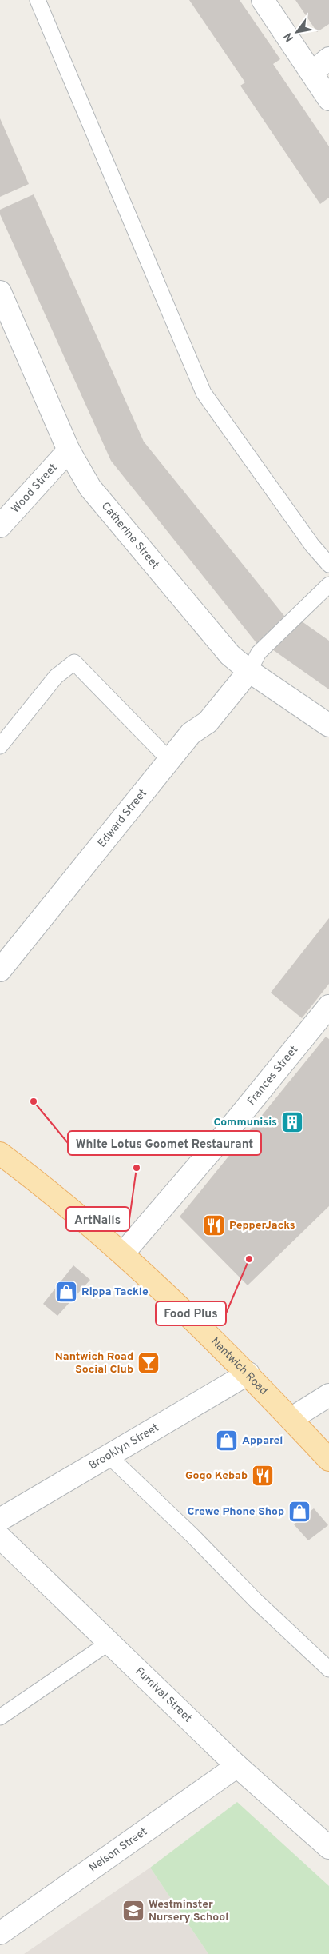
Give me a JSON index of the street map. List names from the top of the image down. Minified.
{"streets":{"main road":["Nantwich Road"],"street":["Wood Street","Catherine Street","Edward Street","Frances Street","Brooklyn Street","Furnival Street","Nelson Street"]},"crossings":[["Wood Street","Catherine Street"],["Catherine Street","Edward Street"],["Frances Street","Nantwich Road"],["Nantwich Road","Brooklyn Street"],["Furnival Street","Nelson Street"]],"places":{"other":["White Lotus Goomet Restaurant","ArtNails","Food Plus"],"building":["Communisis"],"restaurant":["PepperJacks","Gogo Kebab"],"shop":["Rippa Tackle","Apparel","Crewe Phone Shop"],"bar":["Nantwich Road Social Club"],"school or university":["Westminster Nursery School"]},"north":"bottom left"}
